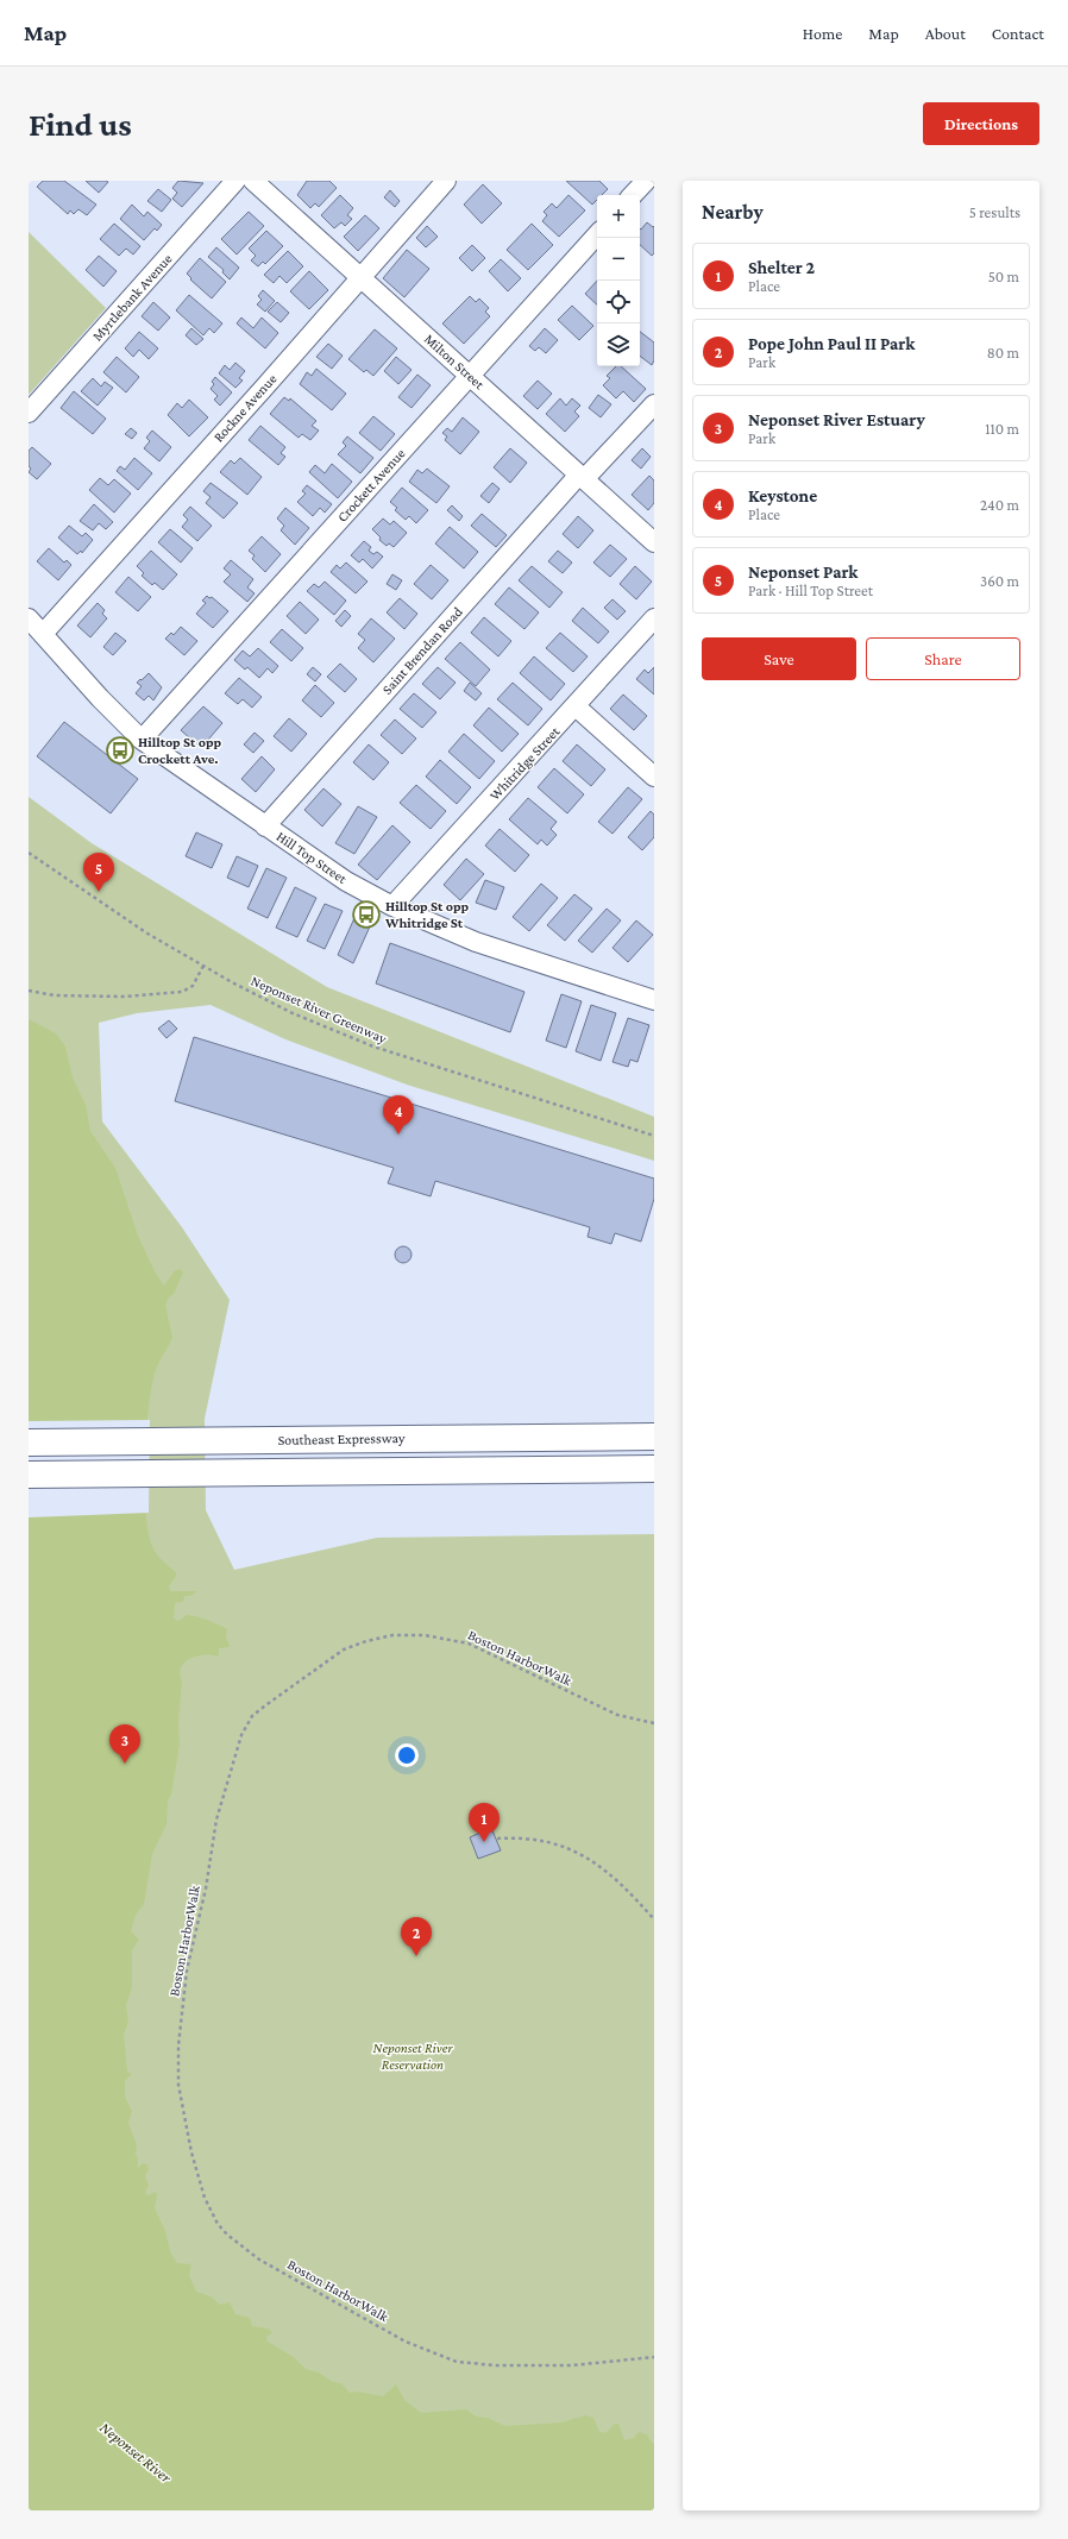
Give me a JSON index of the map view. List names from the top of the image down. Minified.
{"streets":{"highway":["Southeast Expressway"],"street":["Myrtlebank Avenue","Milton Street","Rockne Avenue","Crockett Avenue","Saint Brendan Road","Whitridge Street","Hill Top Street"],"path":["Neponset River Greenway","Boston HarborWalk"]},"crossings":[["Milton Street","Rockne Avenue"],["Milton Street","Crockett Avenue"],["Milton Street","Saint Brendan Road"],["Rockne Avenue","Hill Top Street"],["Crockett Avenue","Hill Top Street"],["Saint Brendan Road","Hill Top Street"],["Whitridge Street","Hill Top Street"]],"water":["Neponset River"],"parks":["Neponset River Reservation"],"places":{"bus stop":["Hilltop St opp Crockett Ave.","Hilltop St opp Whitridge St"]},"page":{"header":"Map","nav":["Home","Map","About","Contact"],"buttons":["Directions",["Save","Share"]],"title":"Find us","heading":["Nearby","5 results"],"map_buttons":["+","−"],"list":[{"mark":"1","name":"Shelter 2","note":"Place","value":"50 m"},{"mark":"2","name":"Pope John Paul II Park","note":"Park","value":"80 m"},{"mark":"3","name":"Neponset River Estuary","note":"Park","value":"110 m"},{"mark":"4","name":"Keystone","note":"Place","value":"240 m"},{"mark":"5","name":"Neponset Park","note":"Park · Hill Top Street","value":"360 m"}],"pins":["5","4","3","1","2"]}}
